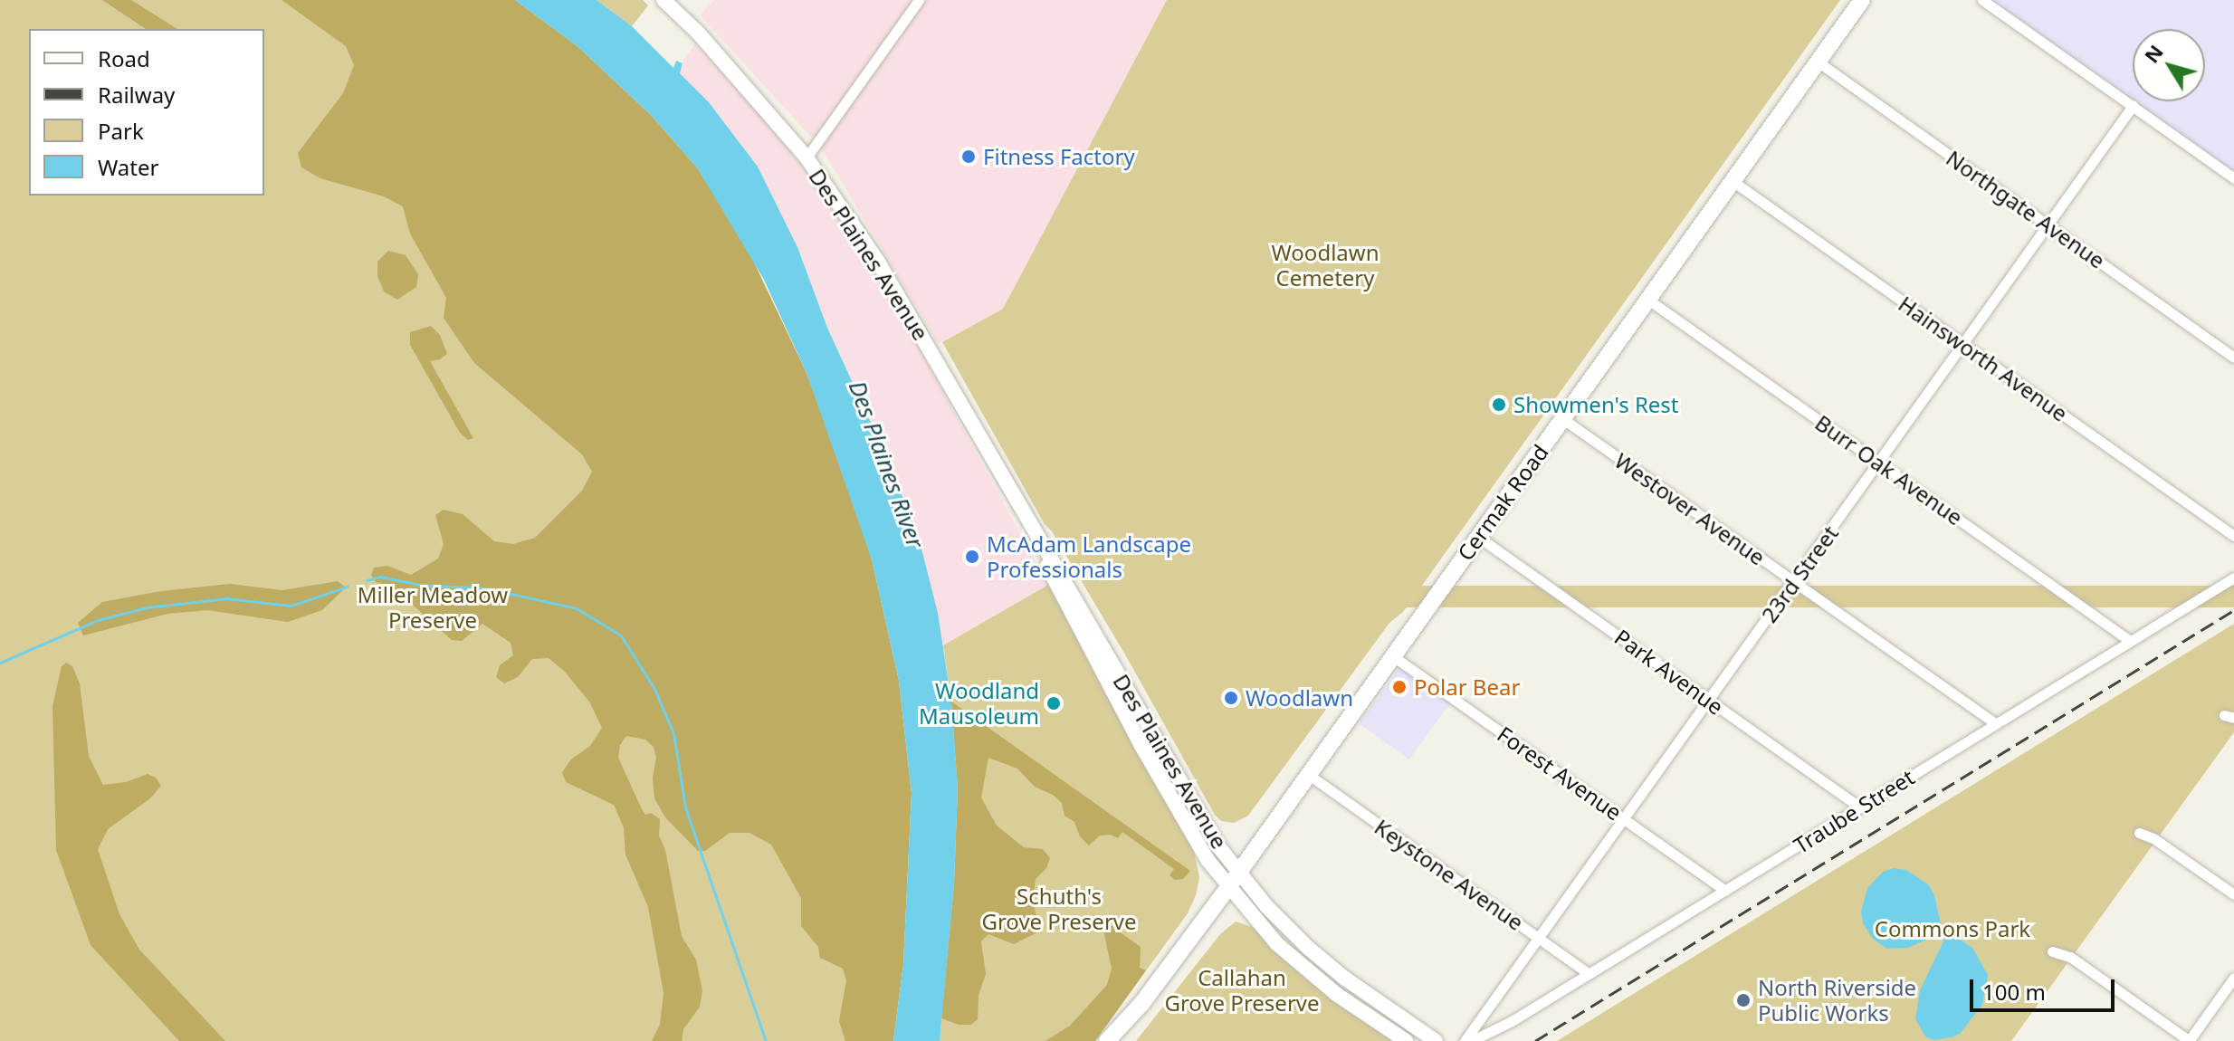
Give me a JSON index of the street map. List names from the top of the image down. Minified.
{"streets":{"main road":["Des Plaines Avenue","Cermak Road"],"street":["Northgate Avenue","Hainsworth Avenue","Burr Oak Avenue","Westover Avenue","23rd Street","Park Avenue","Forest Avenue","Traube Street","Keystone Avenue"]},"crossings":[["Northgate Avenue","Cermak Road"],["Northgate Avenue","23rd Street"],["Des Plaines Avenue","Cermak Road"],["Hainsworth Avenue","Cermak Road"],["Hainsworth Avenue","23rd Street"],["Burr Oak Avenue","Cermak Road"],["Burr Oak Avenue","23rd Street"],["Burr Oak Avenue","Traube Street"],["Cermak Road","Westover Avenue"],["Cermak Road","Park Avenue"],["Cermak Road","Forest Avenue"],["Cermak Road","Keystone Avenue"],["Westover Avenue","23rd Street"],["Westover Avenue","Traube Street"],["23rd Street","Park Avenue"],["23rd Street","Forest Avenue"],["23rd Street","Keystone Avenue"],["Park Avenue","Traube Street"],["Forest Avenue","Traube Street"],["Traube Street","Keystone Avenue"]],"water":["Des Plaines River"],"parks":["Woodlawn Cemetery","Miller Meadow Preserve","Schuth's Grove Preserve","Commons Park","Callahan Grove Preserve"],"places":["Fitness Factory","Showmen's Rest","McAdam Landscape Professionals","Polar Bear","Woodlawn","Woodland Mausoleum","North Riverside Public Works"],"legend":["Road","Railway","Park","Water"],"scale_bar":"100 m","north":"top left"}
